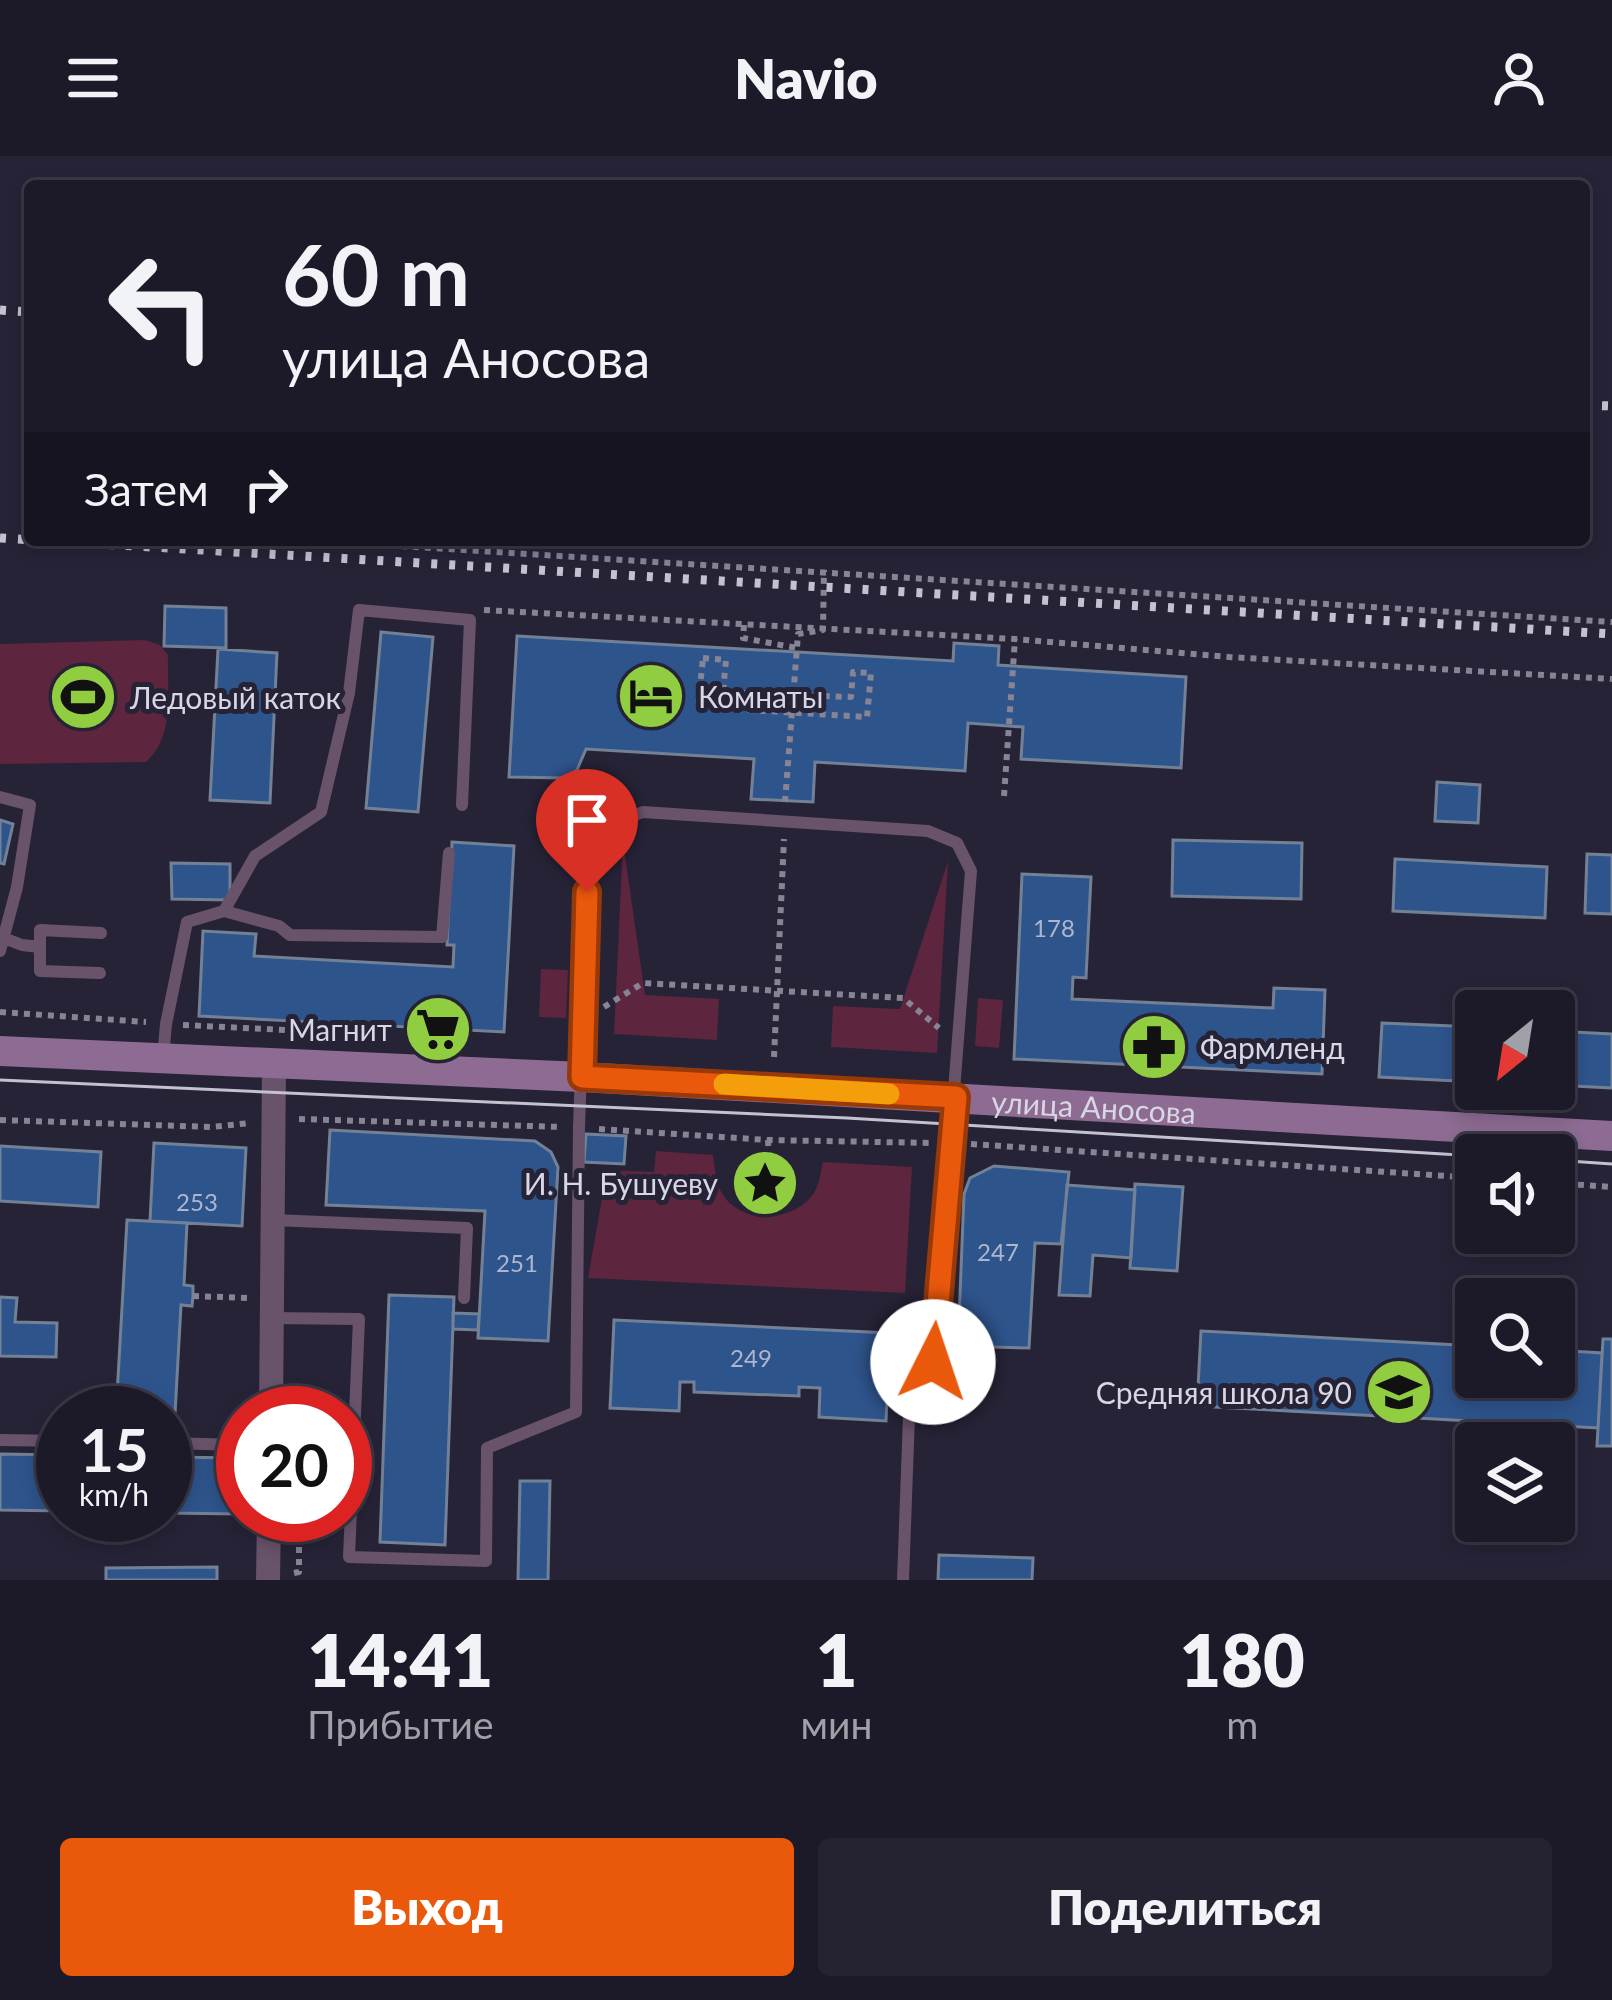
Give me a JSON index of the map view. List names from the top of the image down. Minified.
{"streets":{"main road":["улица Аносова"]},"places":{"hotel":["Комнаты"],"sports":["Ледовый каток"],"supermarket":["Магнит"],"pharmacy":["Фармленд"],"place":["И. Н. Бушуеву"],"school or university":["Средняя школа 90"]},"house_numbers":["178","253","247","251","249"],"north":"bottom left","page":{"header":"Navio","turn":["60 m","улица Аносова"],"then":"Затем","speed":"15 km/h","limit":"20","eta":["14:41","Прибытие","1","мин","180","m"],"buttons":["Выход","Поделиться"]}}
